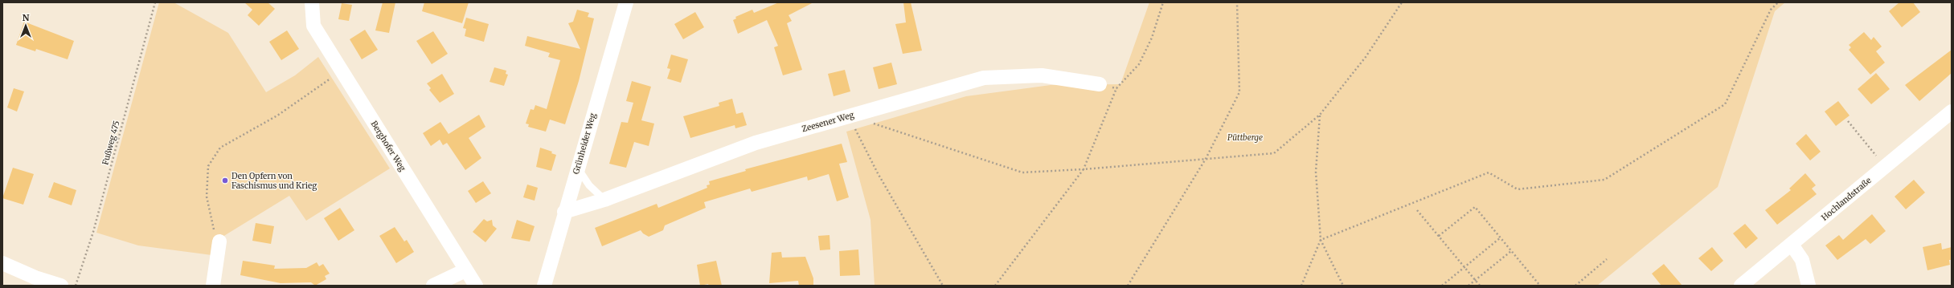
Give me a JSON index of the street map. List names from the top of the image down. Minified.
{"streets":{"street":["Zeesener Weg","Grünheider Weg","Berghofer Weg","Hochlandstraße"],"path":["Fußweg 475"]},"crossings":[["Zeesener Weg","Grünheider Weg"]],"parks":["Püttberge"],"places":["Den Opfern von Faschismus und Krieg"],"north":"top"}
